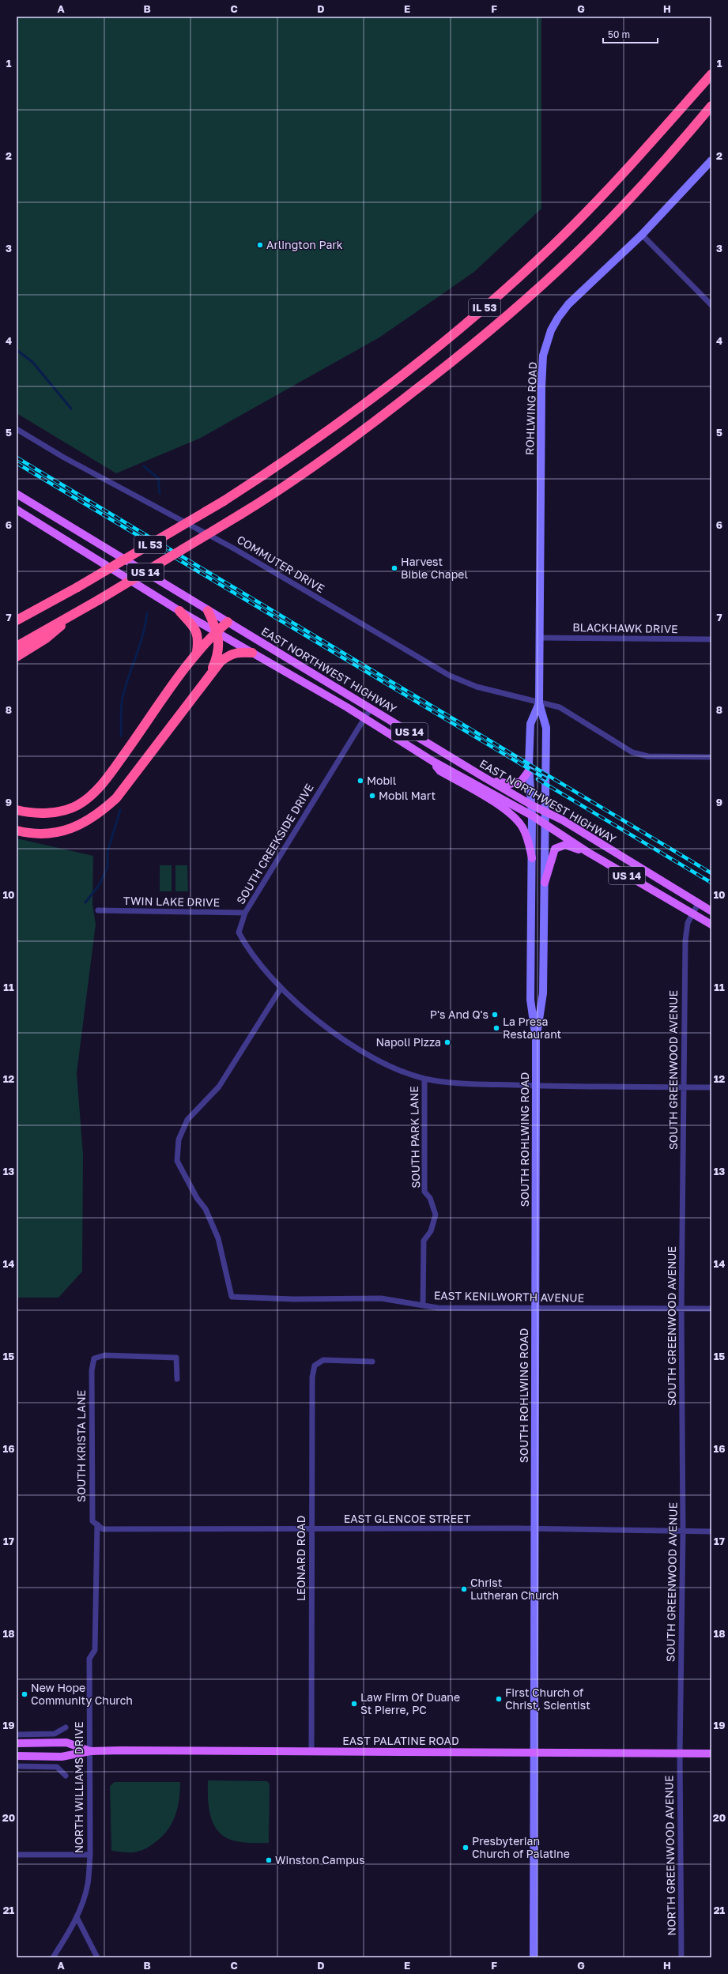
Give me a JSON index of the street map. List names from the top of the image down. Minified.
{"streets":{"highway":["IL 53"],"main road":["US 14","EAST NORTHWEST HIGHWAY","EAST PALATINE ROAD"],"street":["ROHLWING ROAD","COMMUTER DRIVE","BLACKHAWK DRIVE","SOUTH CREEKSIDE DRIVE","TWIN LAKE DRIVE","SOUTH GREENWOOD AVENUE","SOUTH PARK LANE","SOUTH ROHLWING ROAD","EAST KENILWORTH AVENUE","SOUTH KRISTA LANE","EAST GLENCOE STREET","LEONARD ROAD","NORTH WILLIAMS DRIVE","NORTH GREENWOOD AVENUE"]},"crossings":[["ROHLWING ROAD","COMMUTER DRIVE"],["ROHLWING ROAD","BLACKHAWK DRIVE"],["ROHLWING ROAD","EAST NORTHWEST HIGHWAY"],["ROHLWING ROAD","SOUTH ROHLWING ROAD"],["EAST NORTHWEST HIGHWAY","SOUTH CREEKSIDE DRIVE"],["EAST NORTHWEST HIGHWAY","SOUTH GREENWOOD AVENUE"],["EAST NORTHWEST HIGHWAY","SOUTH ROHLWING ROAD"],["SOUTH CREEKSIDE DRIVE","TWIN LAKE DRIVE"],["SOUTH CREEKSIDE DRIVE","SOUTH GREENWOOD AVENUE"],["SOUTH CREEKSIDE DRIVE","SOUTH PARK LANE"],["SOUTH CREEKSIDE DRIVE","SOUTH ROHLWING ROAD"],["SOUTH CREEKSIDE DRIVE","EAST KENILWORTH AVENUE"],["SOUTH GREENWOOD AVENUE","EAST KENILWORTH AVENUE"],["SOUTH GREENWOOD AVENUE","EAST GLENCOE STREET"],["SOUTH GREENWOOD AVENUE","EAST PALATINE ROAD"],["SOUTH GREENWOOD AVENUE","NORTH GREENWOOD AVENUE"],["SOUTH PARK LANE","EAST KENILWORTH AVENUE"],["SOUTH ROHLWING ROAD","EAST KENILWORTH AVENUE"],["SOUTH ROHLWING ROAD","EAST GLENCOE STREET"],["SOUTH ROHLWING ROAD","EAST PALATINE ROAD"],["SOUTH KRISTA LANE","EAST GLENCOE STREET"],["SOUTH KRISTA LANE","NORTH WILLIAMS DRIVE"],["EAST GLENCOE STREET","LEONARD ROAD"],["LEONARD ROAD","EAST PALATINE ROAD"],["EAST PALATINE ROAD","NORTH WILLIAMS DRIVE"],["EAST PALATINE ROAD","NORTH GREENWOOD AVENUE"]],"places":["Arlington Park","Harvest Bible Chapel","Mobil","Mobil Mart","P's And Q's","La Presa Restaurant","Napoli Pizza","Christ Lutheran Church","New Hope Community Church","First Church of Christ, Scientist","Law Firm Of Duane St Pierre, PC","Presbyterian Church of Palatine","Winston Campus"],"scale_bar":"50 m","grid":{"columns":["A","B","C","D","E","F","G","H"],"rows":["1","2","3","4","5","6","7","8","9","10","11","12","13","14","15","16","17","18","19","20","21"]}}
